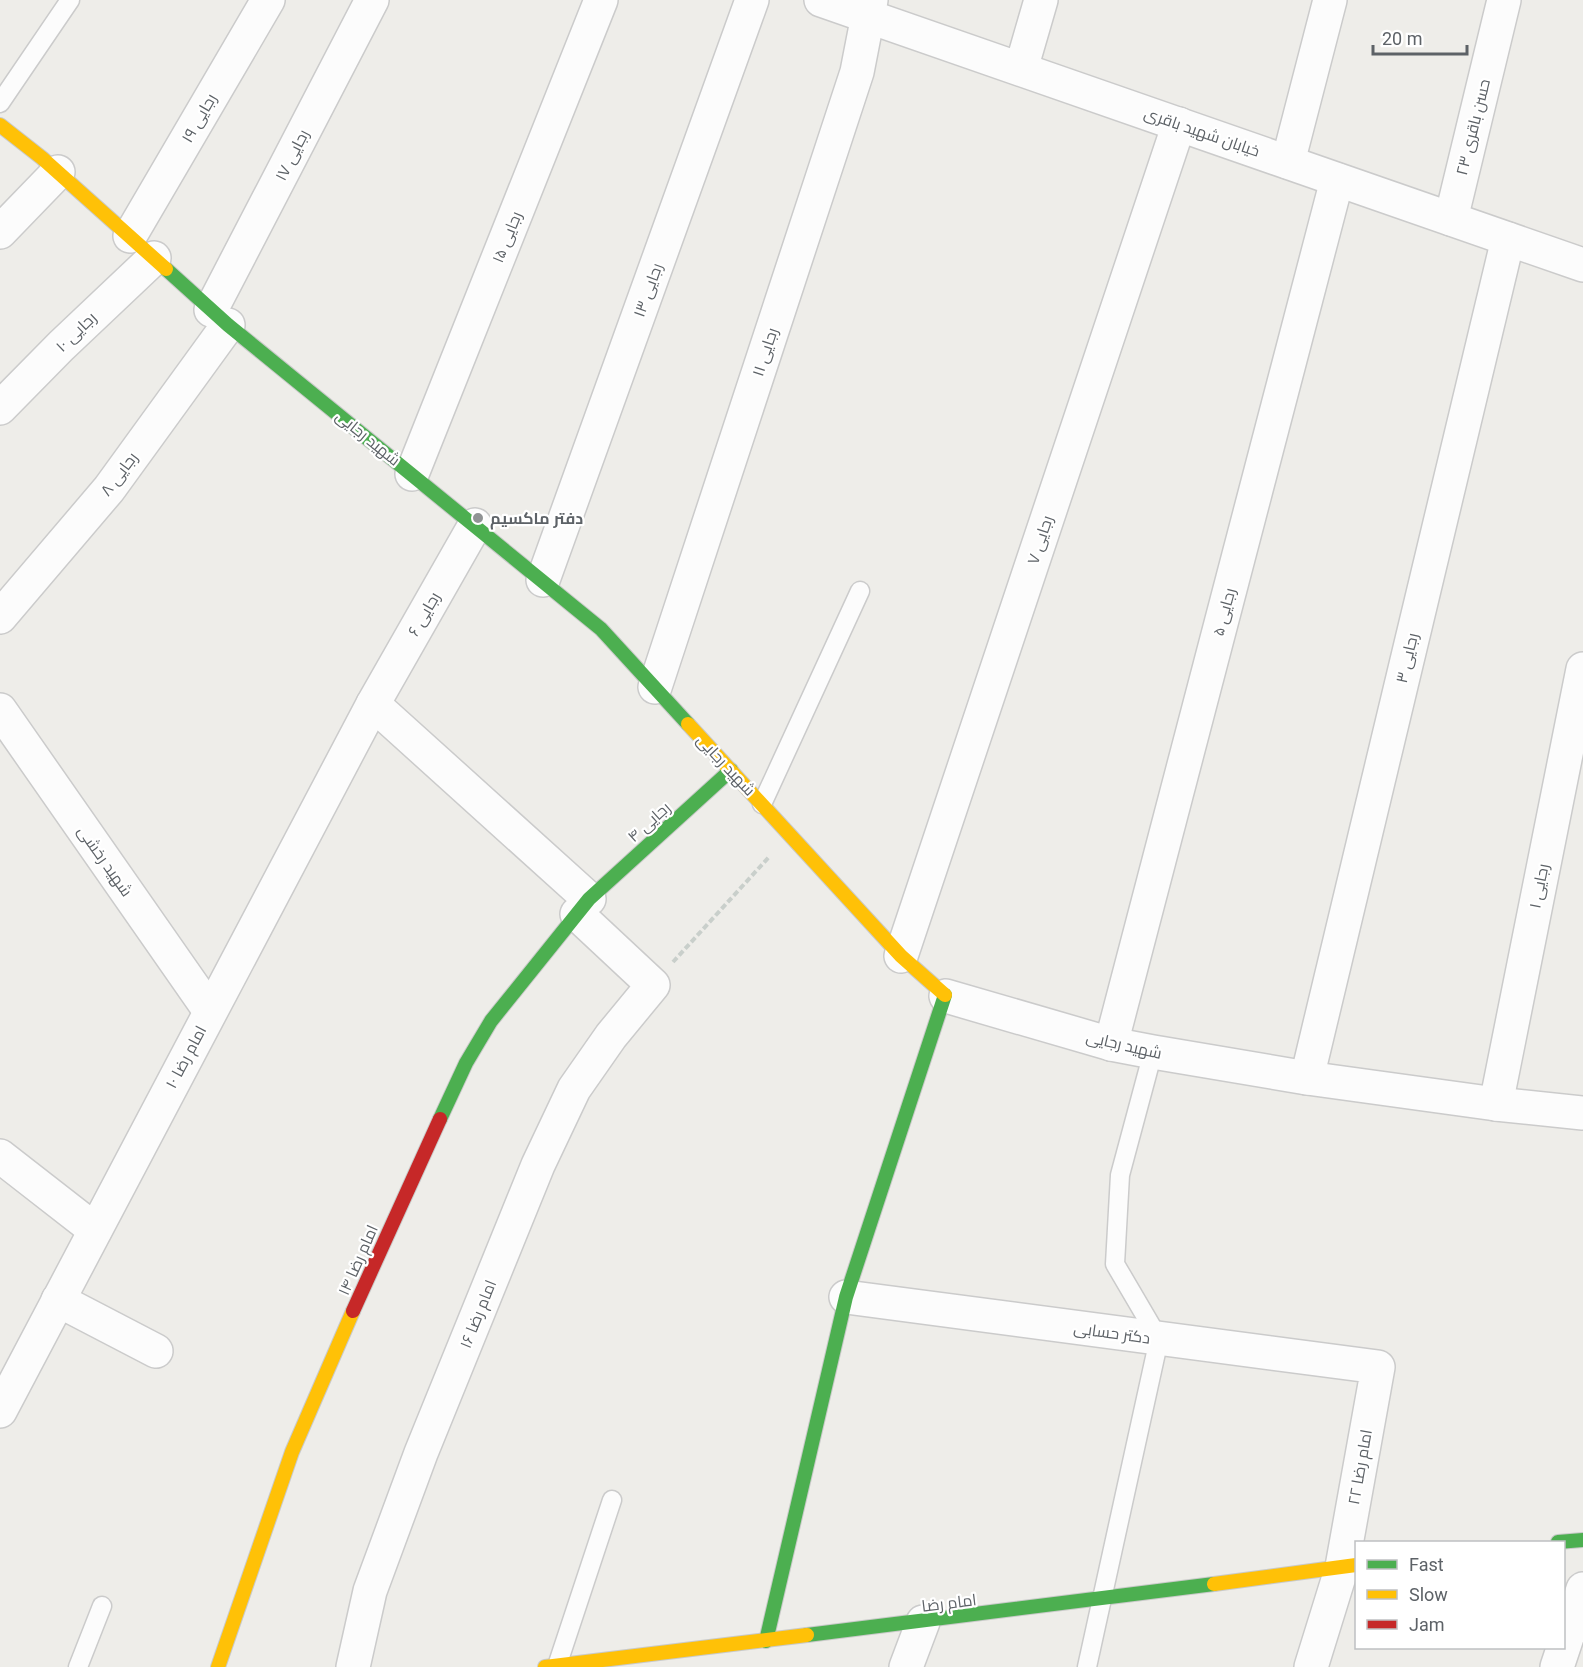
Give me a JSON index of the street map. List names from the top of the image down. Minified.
{"streets":{"street":["رجایی ۱۹","حسن باقری ۲۳","خیابان شهید باقری","رجایی ۱۷","رجایی ۱۵","رجایی ۱۳","رجایی ۱۰","رجایی ۱۱","شهید رجایی","رجایی ۸","رجایی ۷","رجایی ۵","رجایی ۶","رجایی ۳","رجایی ۴","شهید رخشی","رجایی ۱","امام رضا ۱۰","امام رضا ۱۴","امام رضا ۱۶","دکتر حسابی","امام رضا ۲۲","امام رضا"]},"crossings":[["رجایی ۱۹","شهید رجایی"],["حسن باقری ۲۳","خیابان شهید باقری"],["خیابان شهید باقری","رجایی ۱۱"],["خیابان شهید باقری","رجایی ۷"],["خیابان شهید باقری","رجایی ۵"],["خیابان شهید باقری","رجایی ۳"],["رجایی ۱۷","شهید رجایی"],["رجایی ۱۷","رجایی ۸"],["رجایی ۱۵","شهید رجایی"],["رجایی ۱۳","شهید رجایی"],["رجایی ۱۰","شهید رجایی"],["رجایی ۱۱","شهید رجایی"],["شهید رجایی","رجایی ۸"],["شهید رجایی","رجایی ۷"],["شهید رجایی","رجایی ۵"],["شهید رجایی","رجایی ۶"],["شهید رجایی","رجایی ۳"],["شهید رجایی","رجایی ۴"],["شهید رجایی","رجایی ۱"],["رجایی ۶","امام رضا ۱۰"],["رجایی ۴","امام رضا ۱۴"],["شهید رخشی","امام رضا ۱۰"],["دکتر حسابی","امام رضا ۲۲"],["امام رضا ۲۲","امام رضا"]],"places":["دفتر ماکسیم"],"legend":["Fast","Slow","Jam"],"scale_bar":"20 m"}
